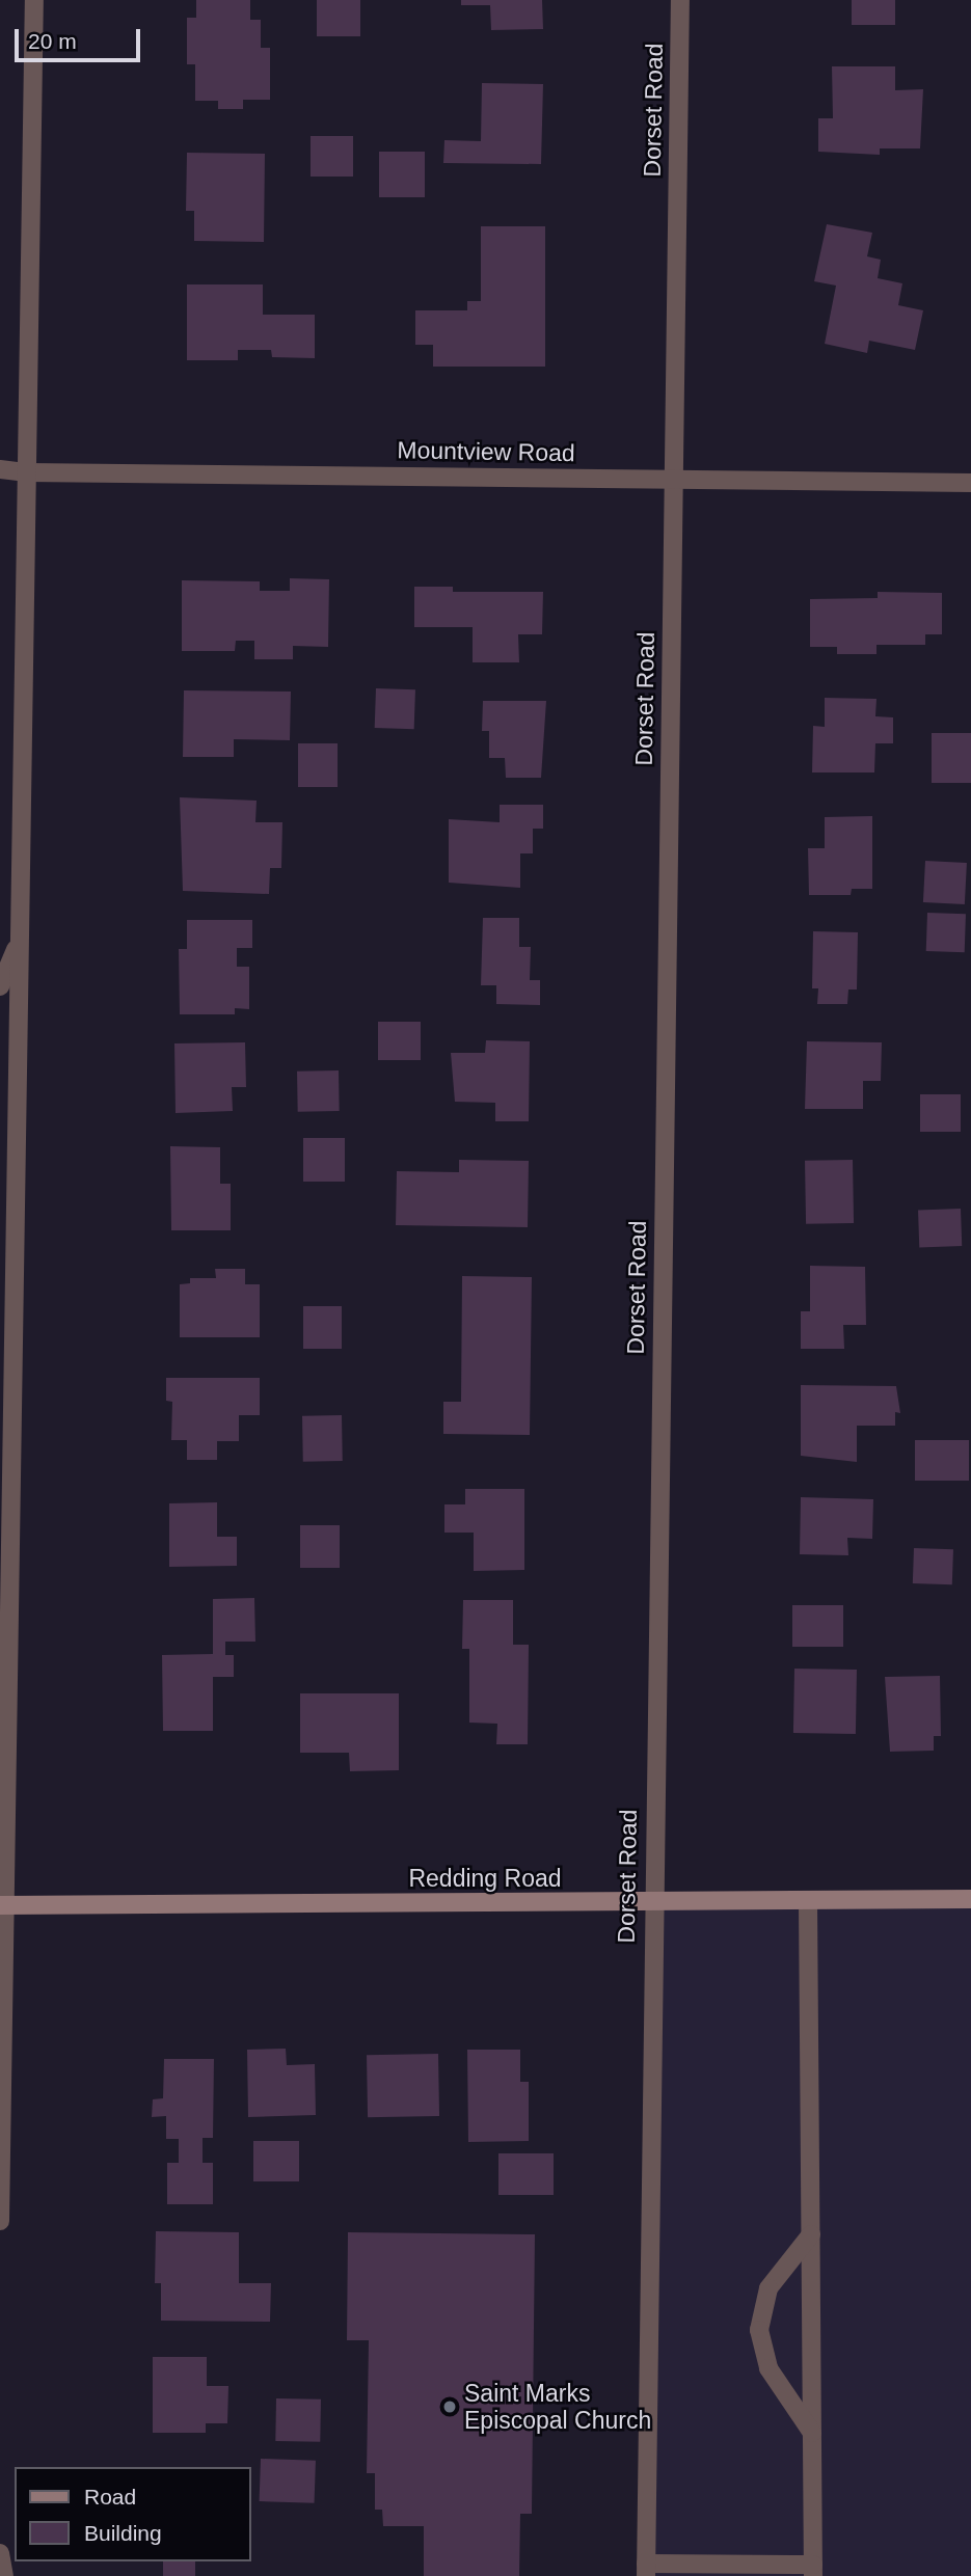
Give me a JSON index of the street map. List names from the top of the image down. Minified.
{"streets":{"main road":["Redding Road"],"street":["Dorset Road","Mountview Road"]},"crossings":[["Dorset Road","Mountview Road"],["Dorset Road","Redding Road"]],"places":["Saint Marks Episcopal Church"],"legend":["Road","Building"],"scale_bar":"20 m"}
